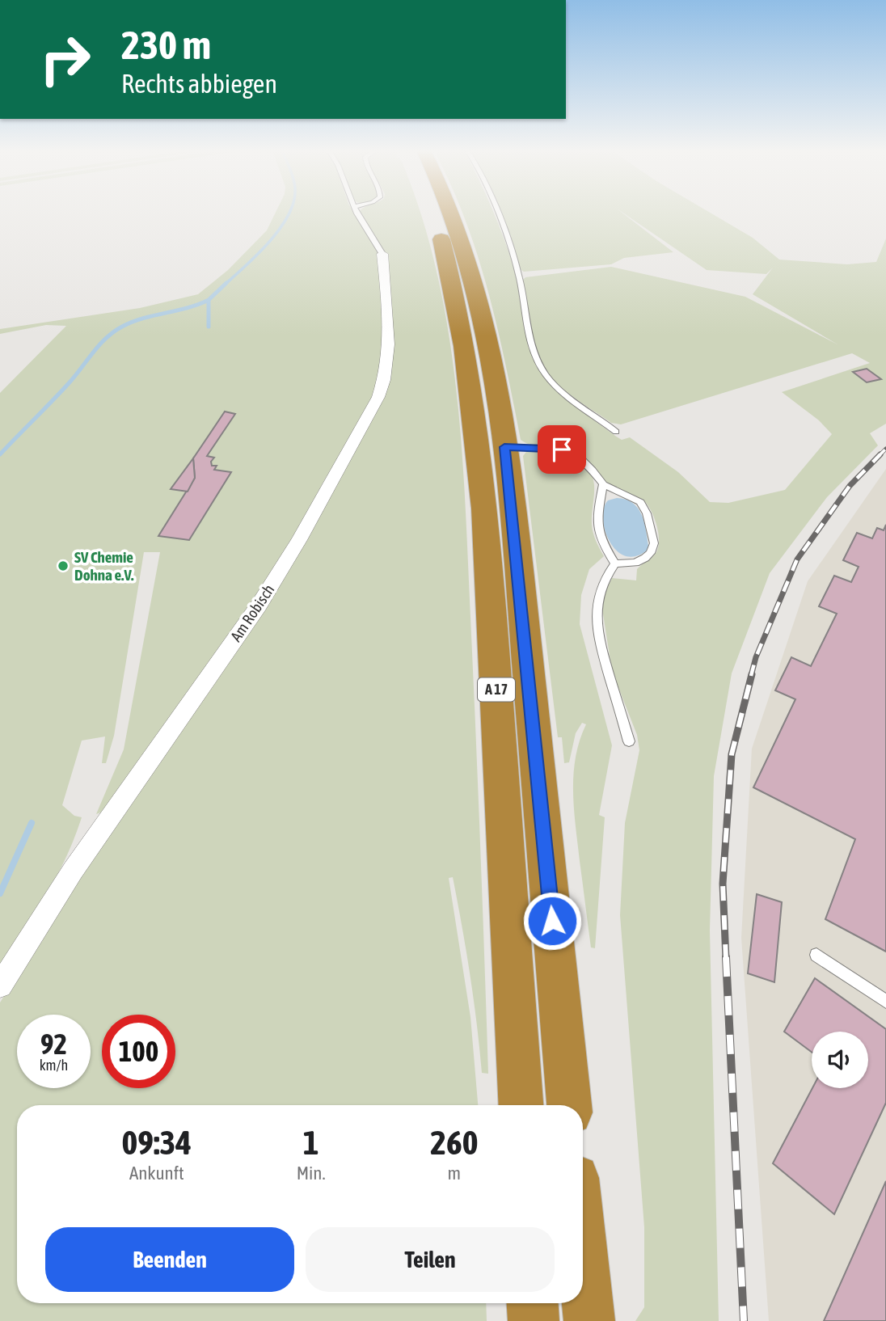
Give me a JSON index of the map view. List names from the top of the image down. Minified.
{"streets":{"highway":["A 17"],"street":["Am Robisch"]},"places":["SV Chemie Dohna e.V."],"page":{"turn":["230 m","Rechts abbiegen"],"speed":"92 km/h","limit":"100","eta":["09:34","Ankunft","1","Min.","260","m"],"buttons":["Beenden","Teilen"]}}
